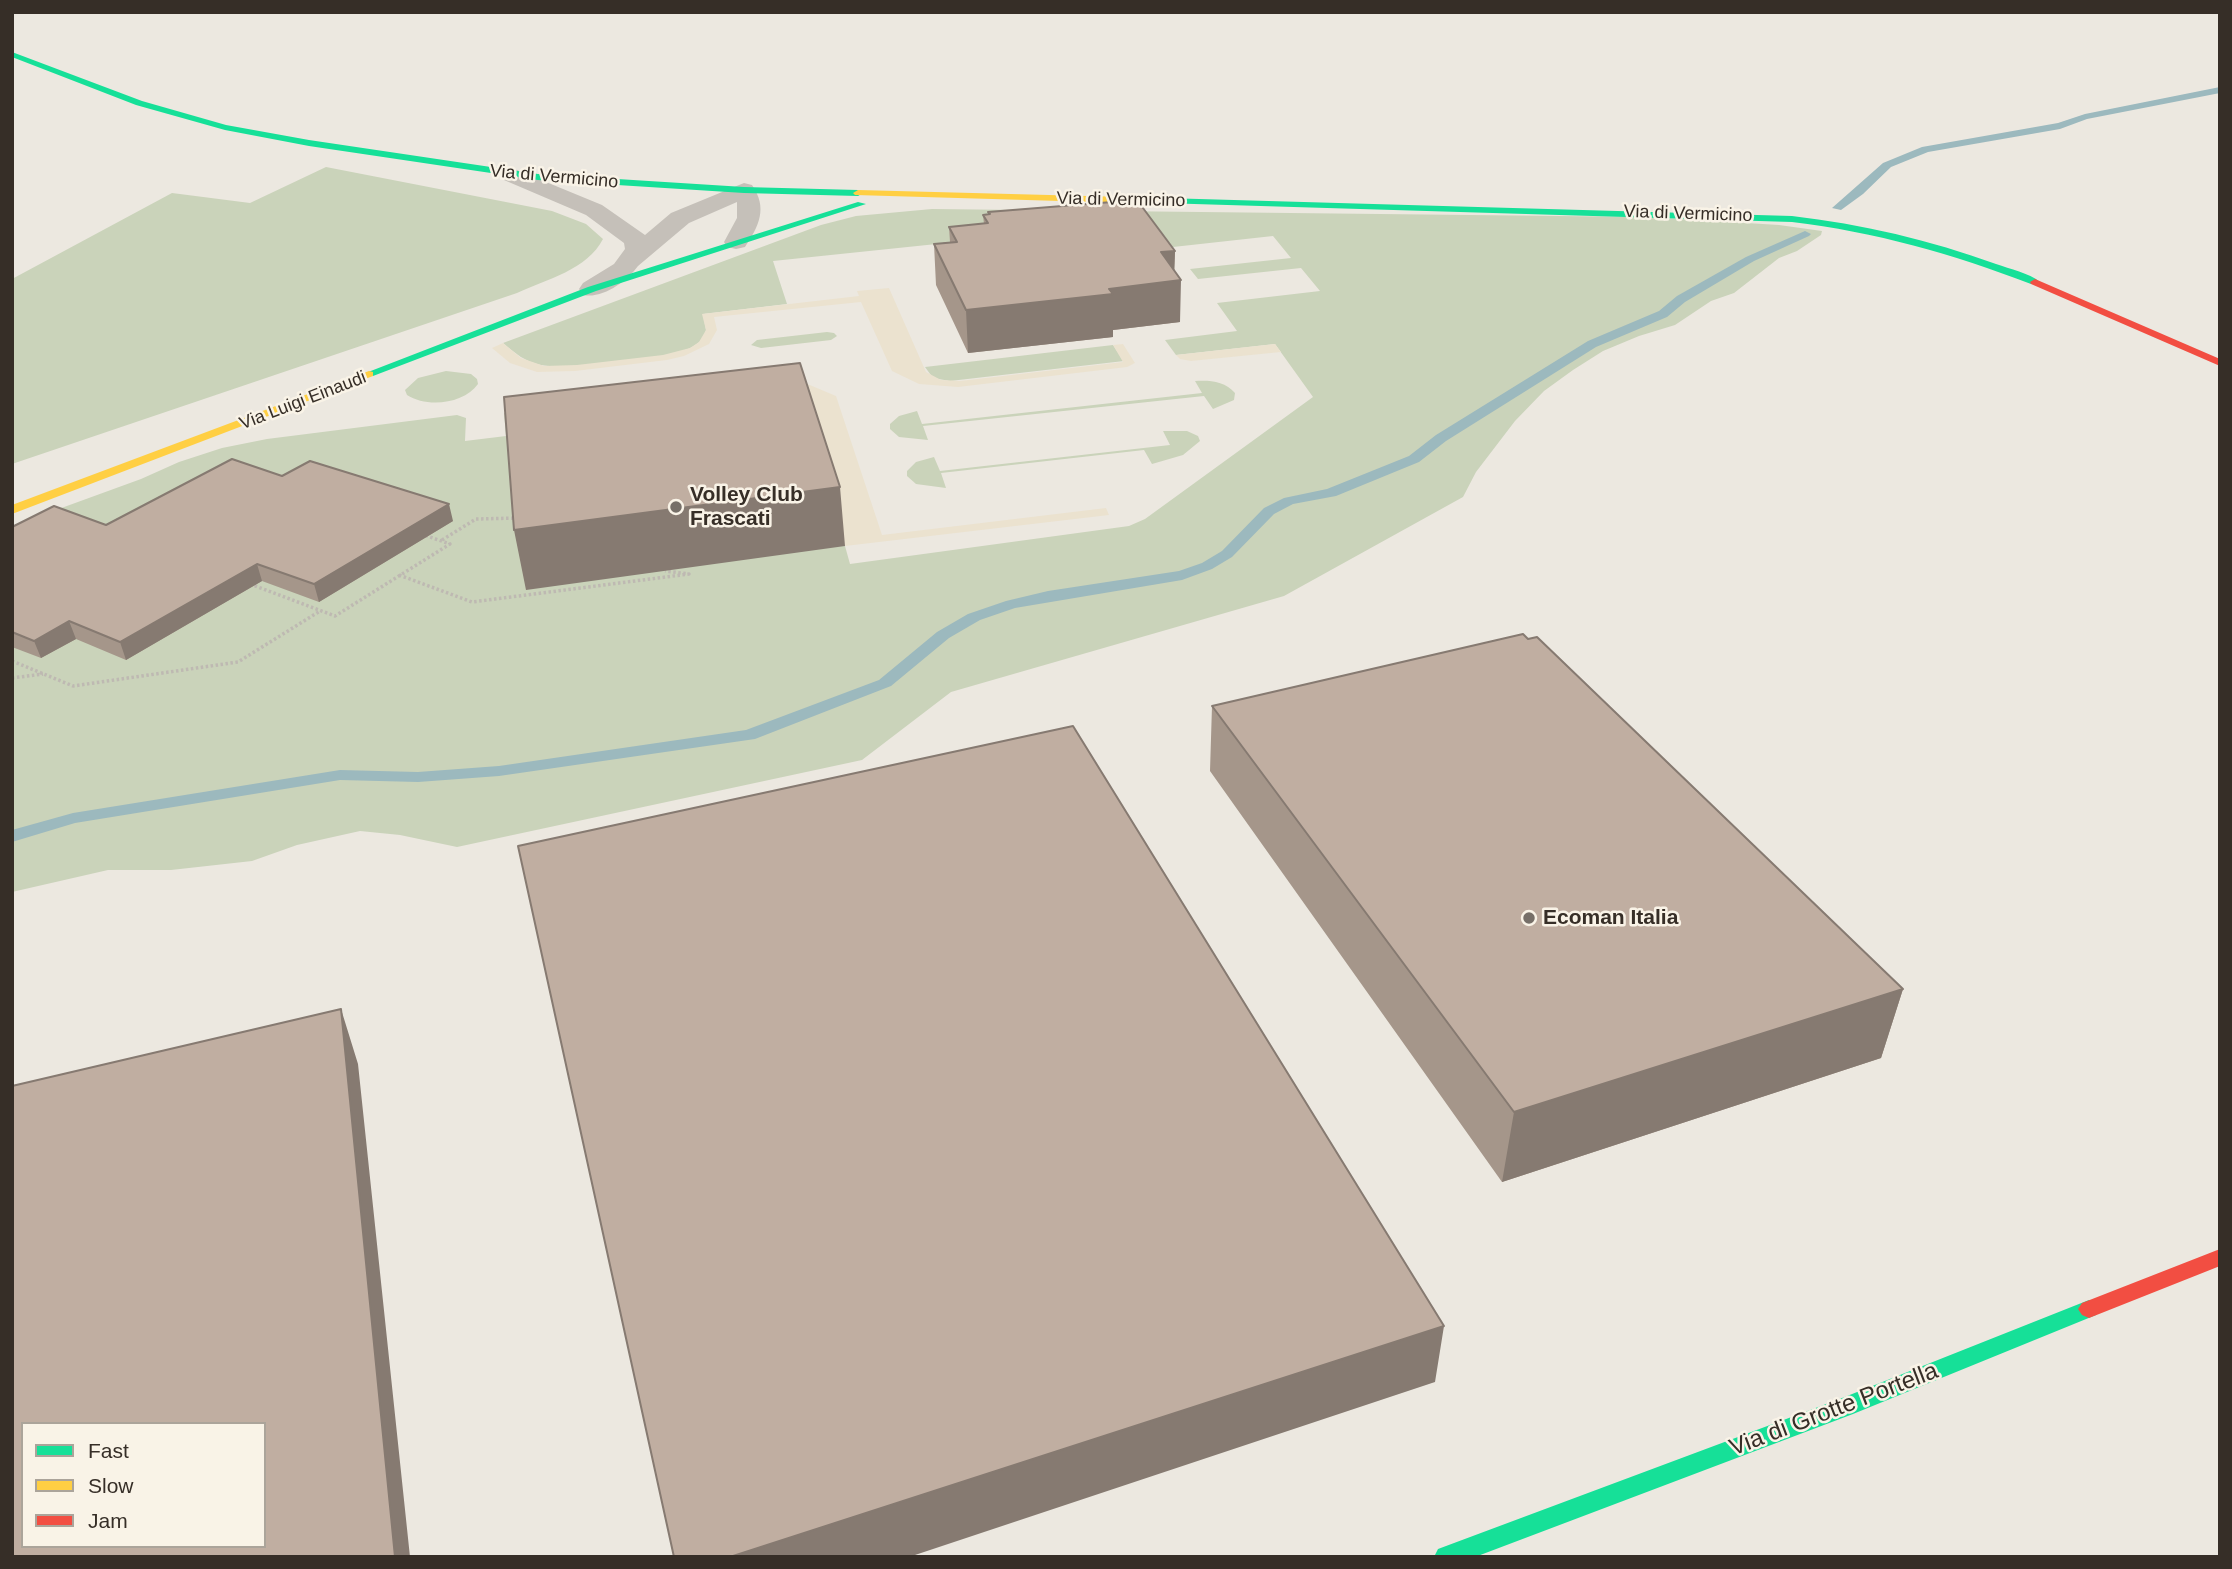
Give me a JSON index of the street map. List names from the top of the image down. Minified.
{"streets":{"main road":["Via di Vermicino","Via Luigi Einaudi","Via di Grotte Portella"]},"crossings":[["Via di Vermicino","Via Luigi Einaudi"]],"places":["Volley Club Frascati","Ecoman Italia"],"legend":["Fast","Slow","Jam"]}
